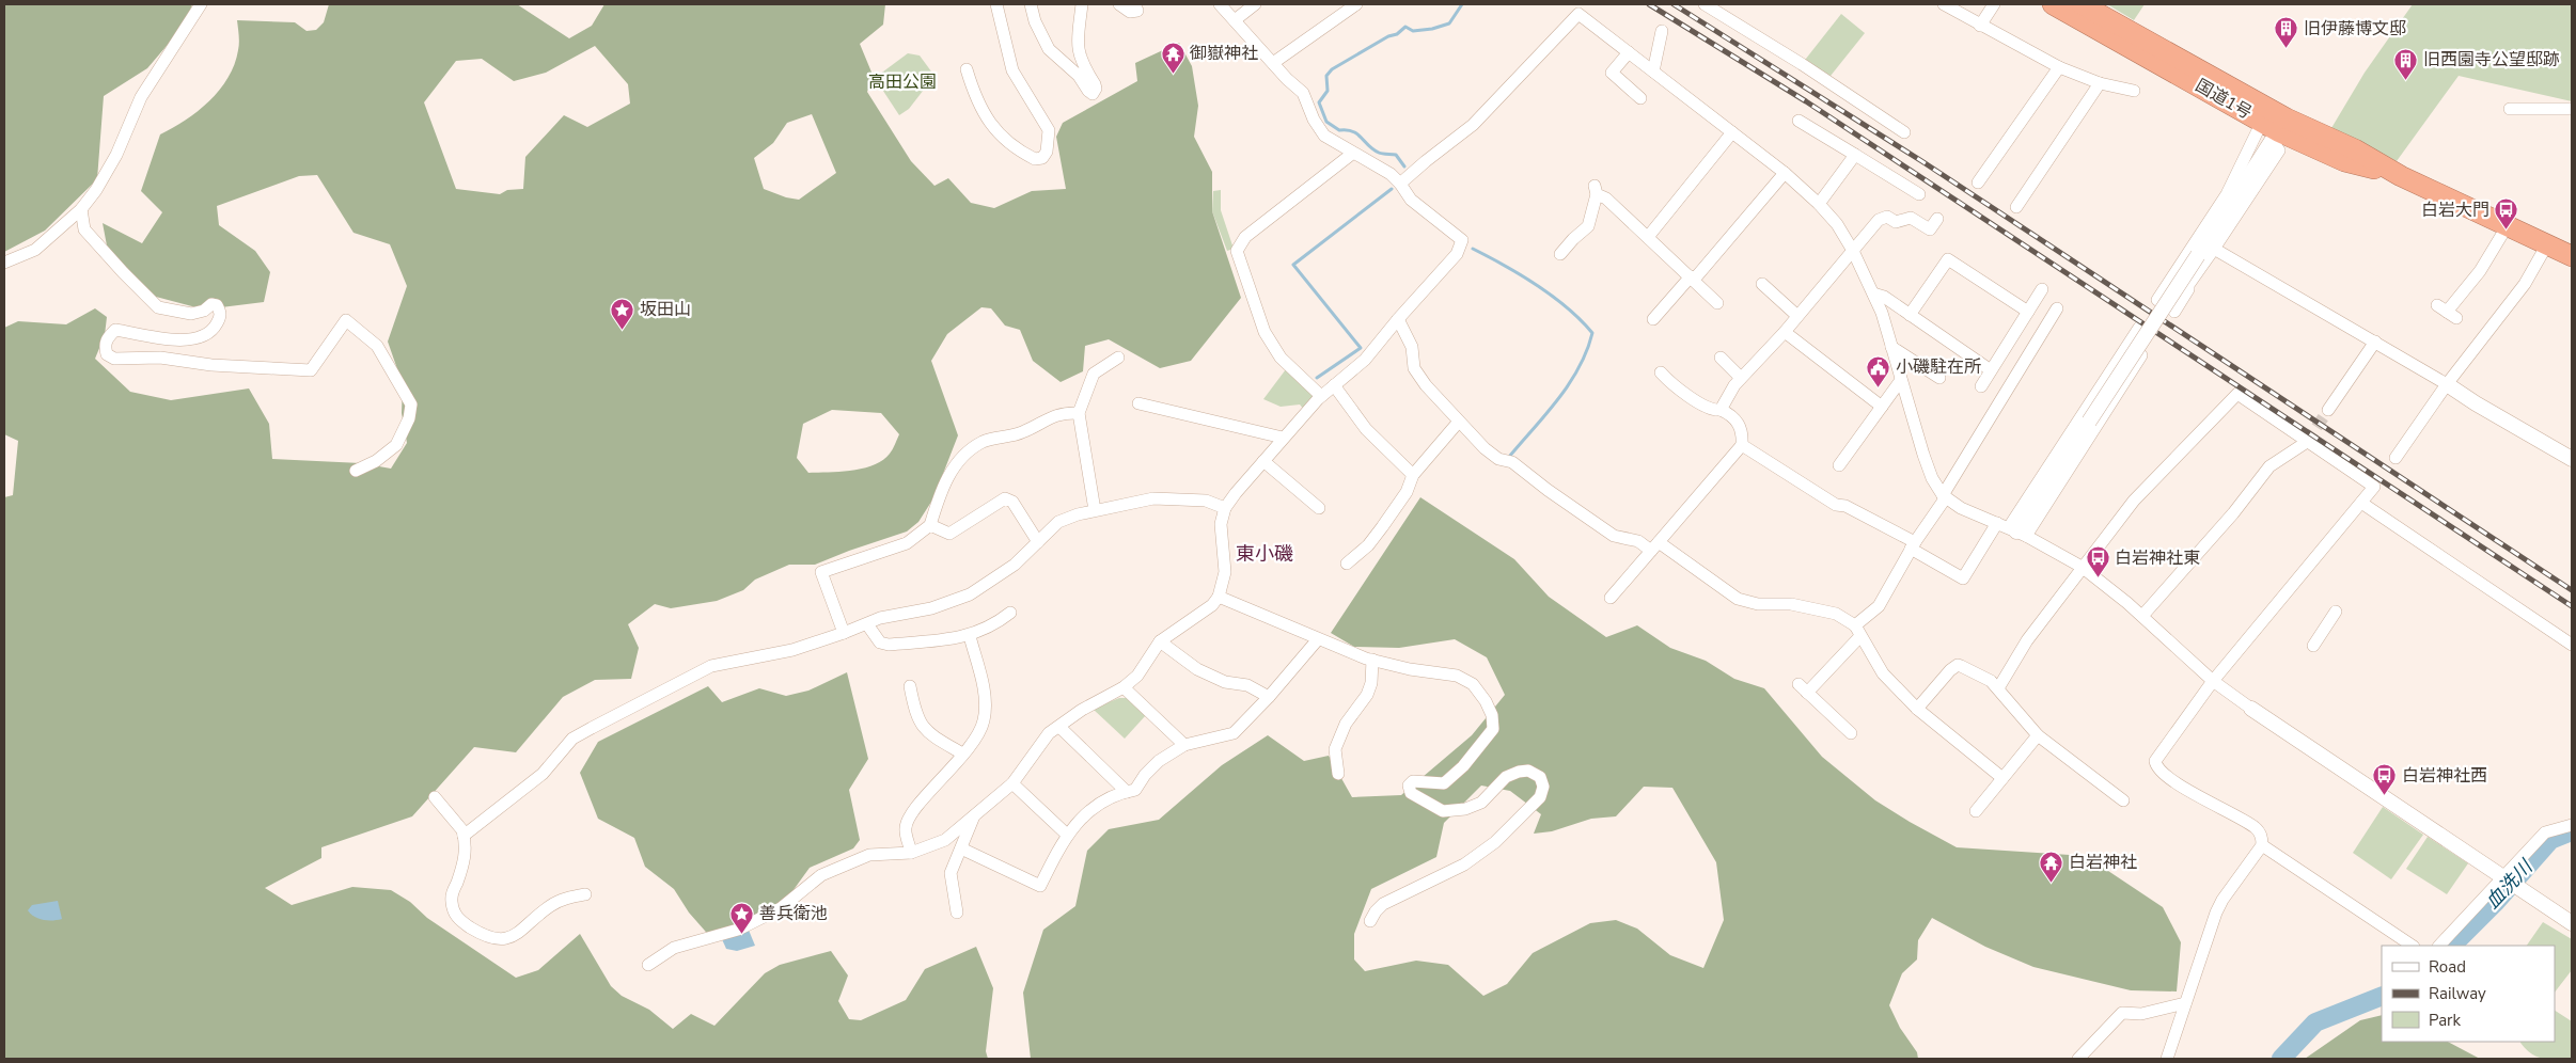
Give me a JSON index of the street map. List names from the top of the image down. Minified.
{"streets":{"highway":["国道1号"]},"districts":["東小磯"],"water":["血洗川"],"parks":["高田公園"],"places":{"building":["旧伊藤博文邸","旧西園寺公望邸跡"],"temple":["御嶽神社","白岩神社"],"bus stop":["白岩大門","白岩神社東","白岩神社西"],"place":["坂田山","善兵衛池"],"public building":["小磯駐在所"]},"legend":["Road","Railway","Park"]}
